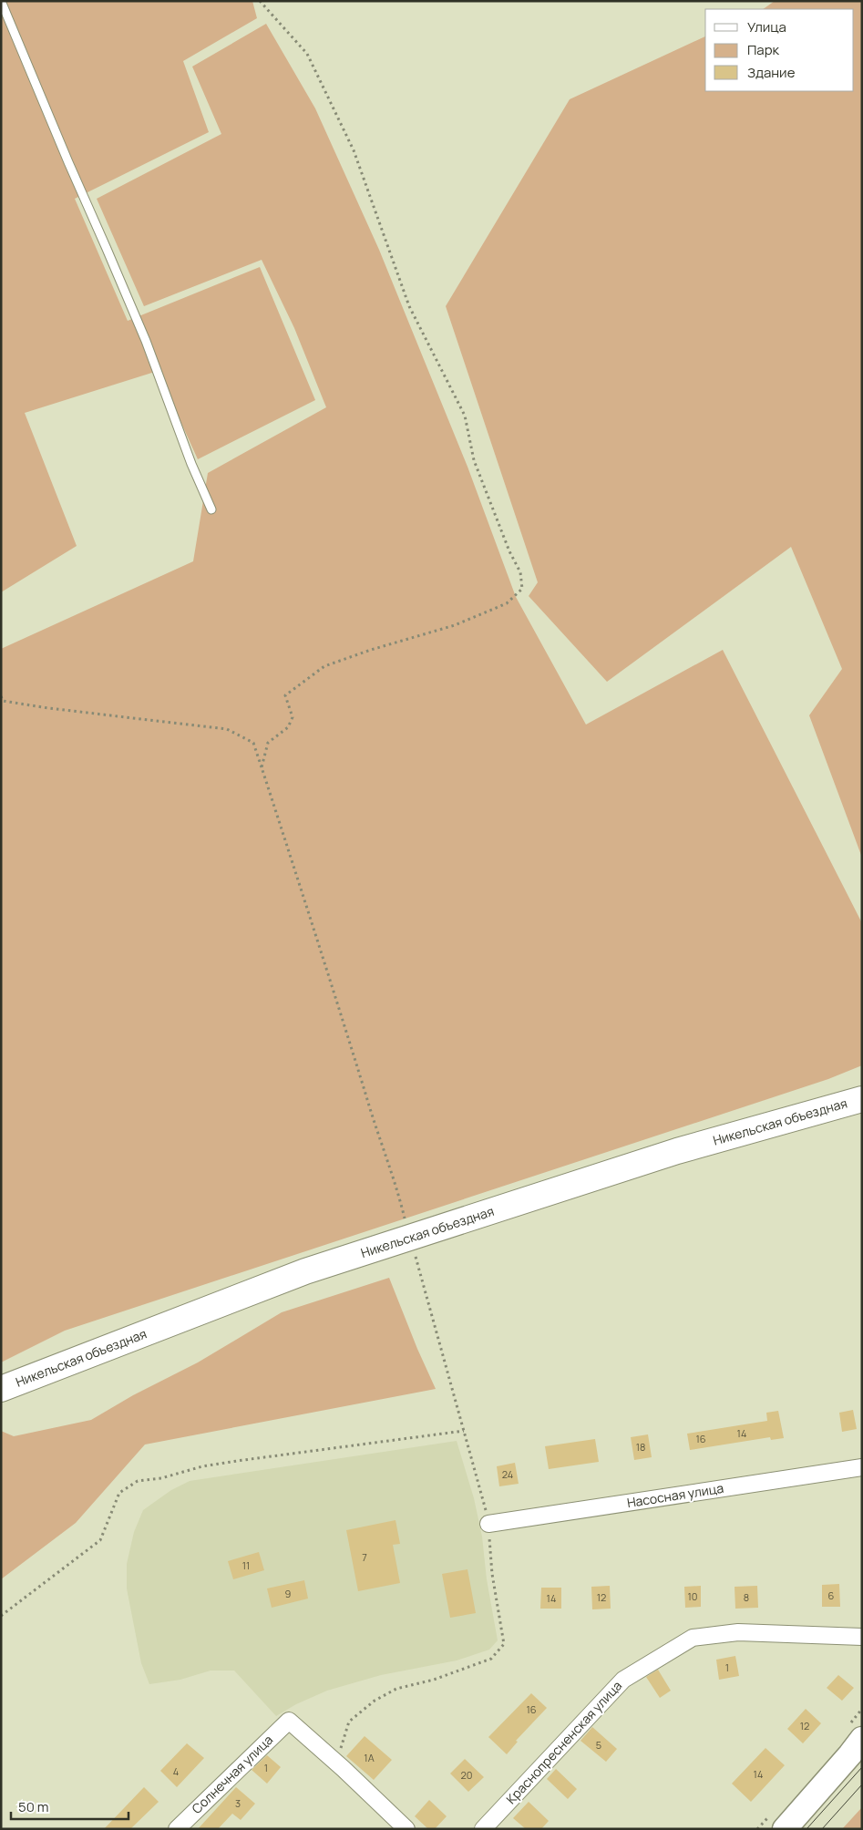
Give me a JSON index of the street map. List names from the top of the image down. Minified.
{"streets":{"main road":["Никельская объездная"],"street":["Насосная улица","Краснопресненская улица","Солнечная улица"]},"house_numbers":["14","16","18","24","7","11","9","6","10","12","8","14","1","16","12","5","1А","1","4","14","20","3"],"legend":["Улица","Парк","Здание"],"scale_bar":"50 m"}
